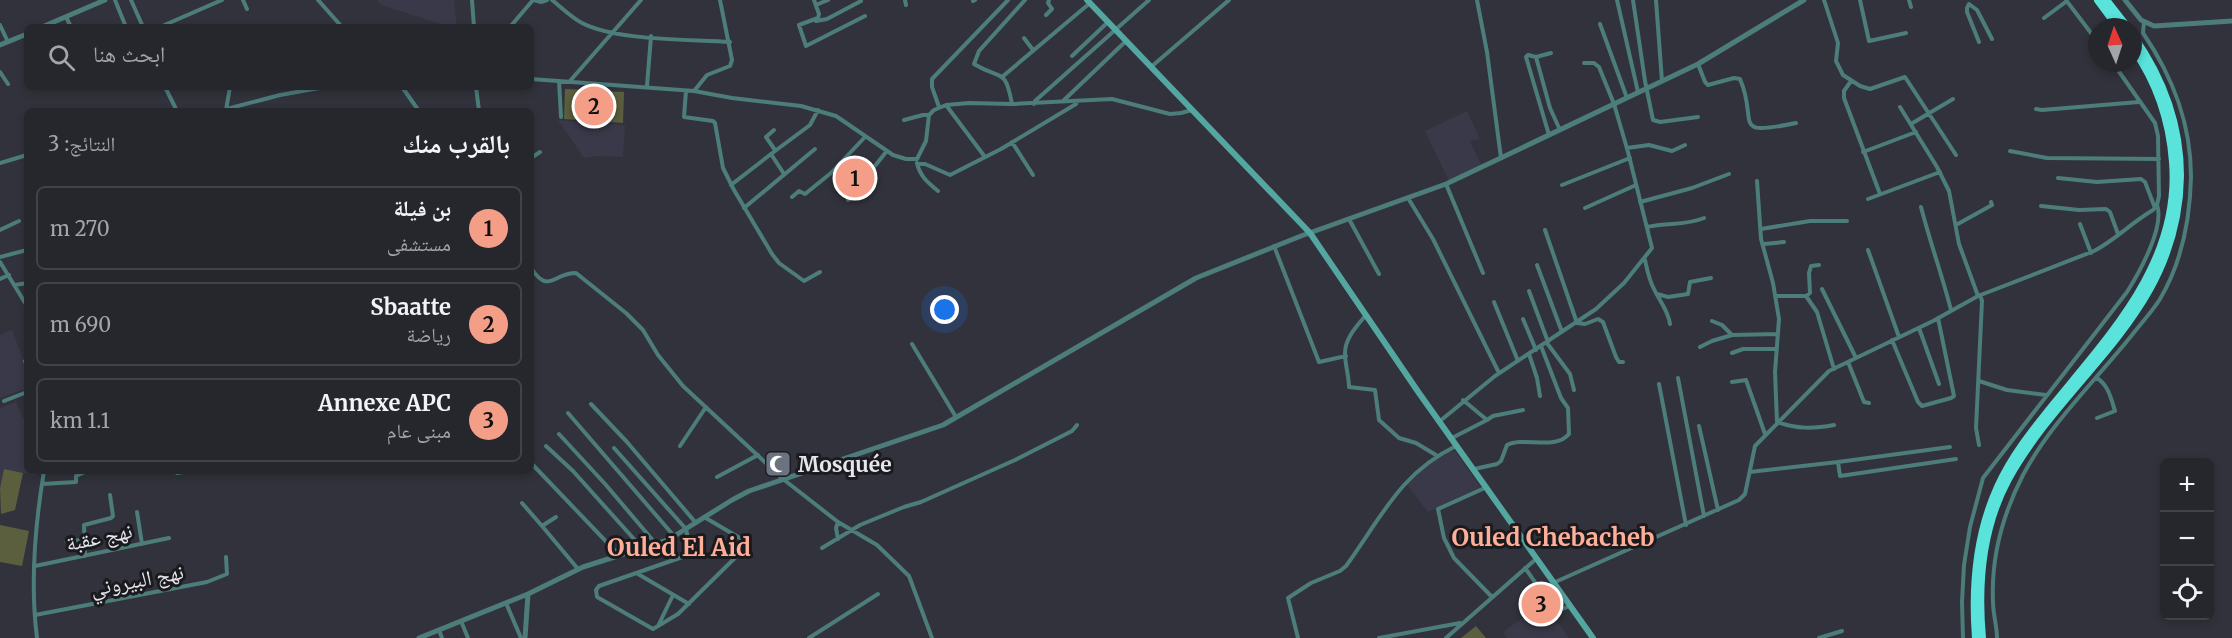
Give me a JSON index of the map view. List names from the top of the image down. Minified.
{"streets":{"street":["نهج عقبة","نهج البيروني"]},"districts":["Ouled Chebacheb","Ouled El Aid"],"places":{"mosque":["Mosquée"]},"north":"top","page":{"search":"ابحث هنا","pins":["2","1","3"],"heading":["بالقرب منك","النتائج: 3"],"list":[{"mark":"1","name":"بن فيلة","note":"مستشفى","value":"270 m"},{"mark":"2","name":"Sbaatte","note":"رياضة","value":"690 m"},{"mark":"3","name":"Annexe APC","note":"مبنى عام","value":"1.1 km"}],"map_buttons":["+","−"]}}
